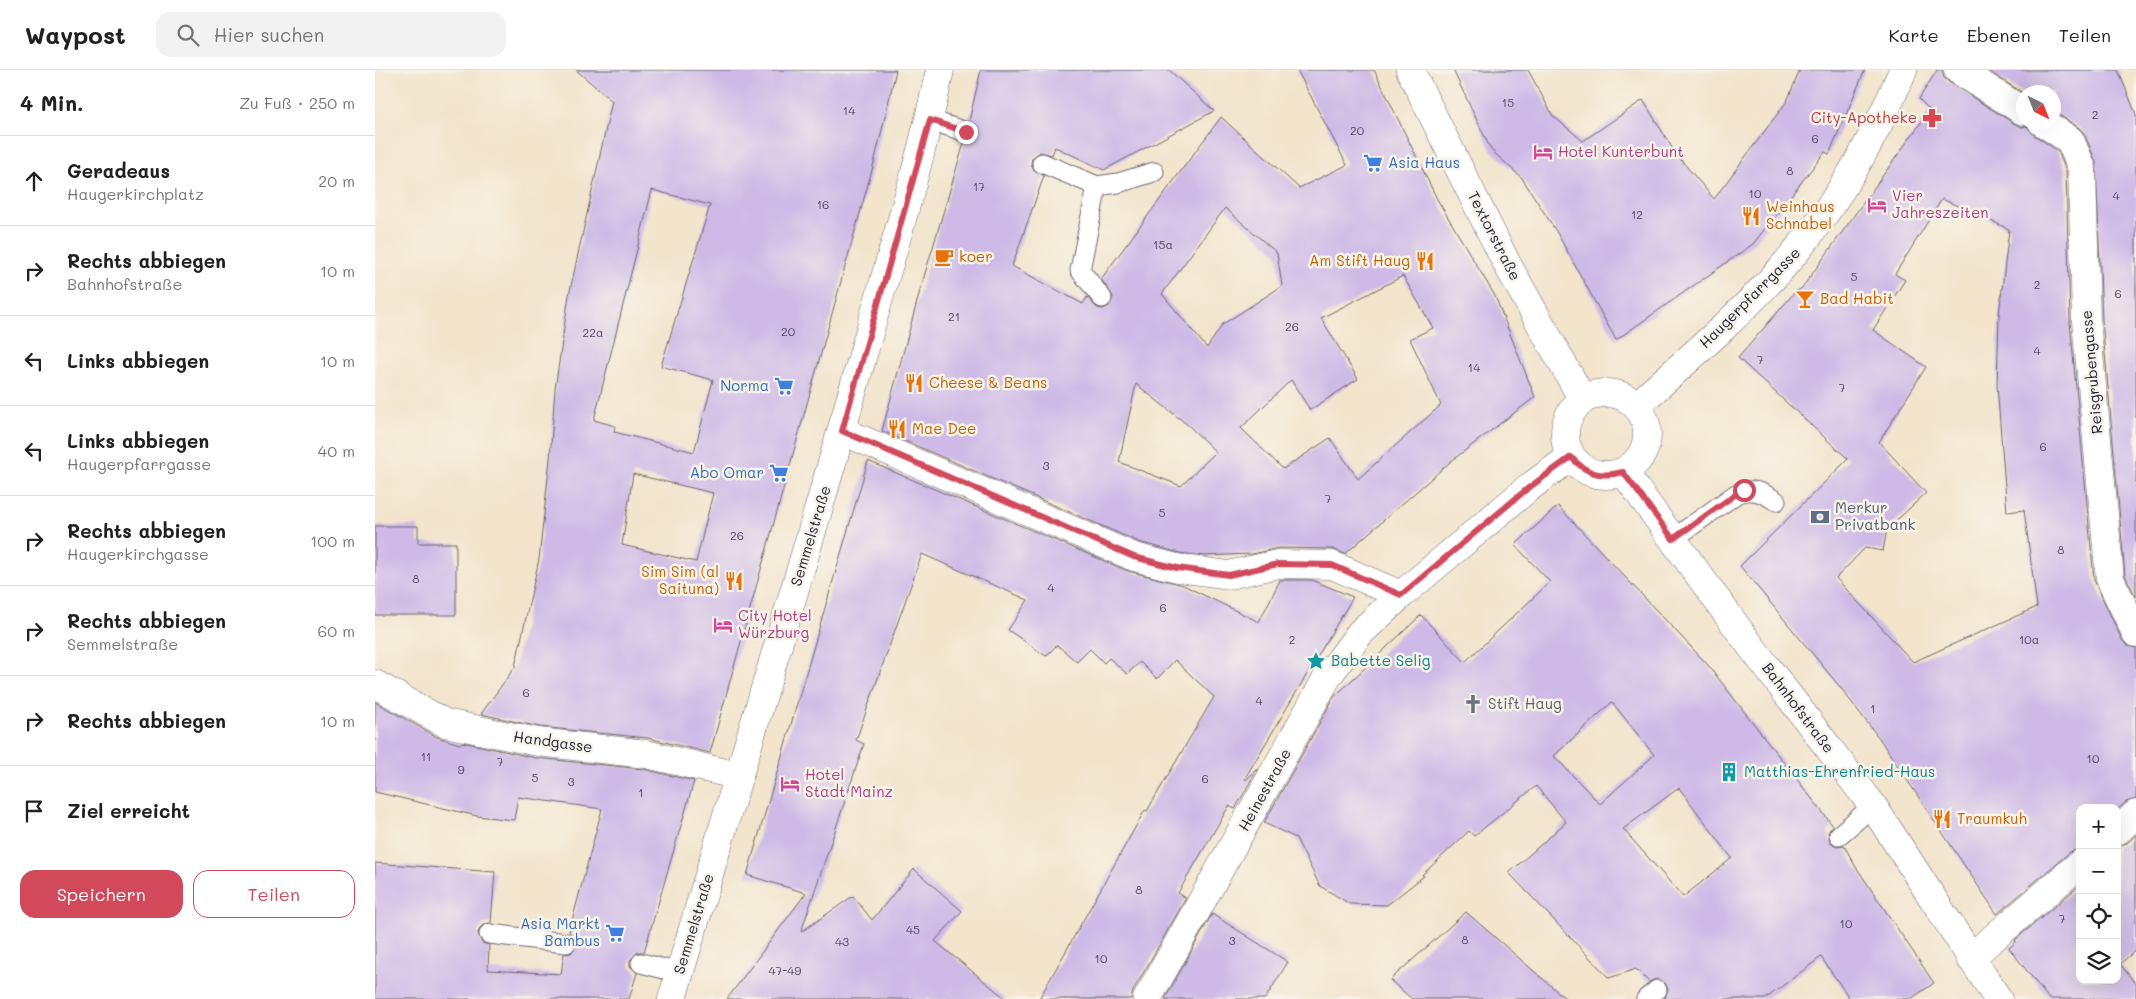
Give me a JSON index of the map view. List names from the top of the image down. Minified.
{"streets":{"street":["Textorstraße","Haugerpfarrgasse","Reisgrubengasse","Semmelstraße","Bahnhofstraße","Handgasse","Heinestraße"]},"crossings":[["Textorstraße","Haugerpfarrgasse"],["Textorstraße","Bahnhofstraße"],["Haugerpfarrgasse","Bahnhofstraße"],["Semmelstraße","Handgasse"]],"places":{"pharmacy":["City-Apotheke"],"hotel":["Hotel Kunterbunt","Vier Jahreszeiten","City Hotel Würzburg","Hotel Stadt Mainz"],"supermarket":["Asia Haus","Norma","Abo Omar","Asia Markt Bambus"],"restaurant":["Weinhaus Schnabel","Am Stift Haug","Cheese & Beans","Mae Dee","Sim Sim (al Saituna)","Traumkuh"],"cafe":["koer"],"bar":["Bad Habit"],"bank":["Merkur Privatbank"],"place":["Babette Selig"],"church":["Stift Haug"],"building":["Matthias-Ehrenfried-Haus"]},"house_numbers":["15","14","2","20","6","8","17","10","4","16","12","15a","5","2","6","21","26","20","22a","4","7","14","7","6","3","7","5","26","8","8","4","6","2","10a","6","4","1","11","10","7","9","5","6","3","1","8","7","10","45","8","3","43","10","47-49"],"north":"bottom right","page":{"header":"Waypost","search":"Hier suchen","nav":["Karte","Ebenen","Teilen"],"heading":["4 Min.","Zu Fuß · 250 m"],"list":[["Geradeaus","Haugerkirchplatz","20 m"],["Rechts abbiegen","Bahnhofstraße","10 m"],["Links abbiegen","10 m"],["Links abbiegen","Haugerpfarrgasse","40 m"],["Rechts abbiegen","Haugerkirchgasse","100 m"],["Rechts abbiegen","Semmelstraße","60 m"],["Rechts abbiegen","10 m"],"Ziel erreicht"],"map_buttons":["+","−"],"buttons":["Speichern","Teilen"]}}
